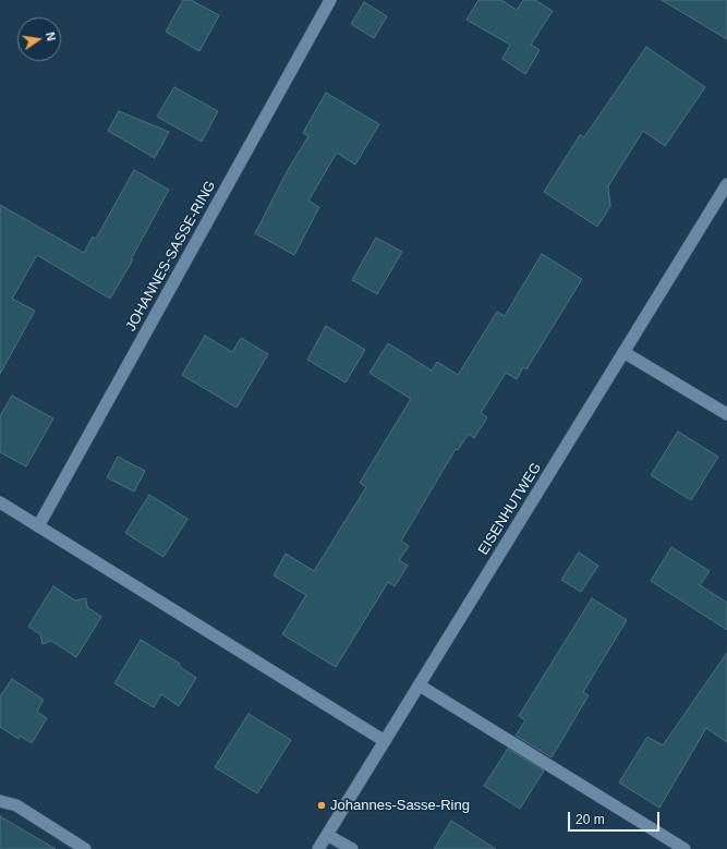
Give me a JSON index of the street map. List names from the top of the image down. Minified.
{"streets":{"street":["JOHANNES-SASSE-RING","EISENHUTWEG"]},"places":["Johannes-Sasse-Ring"],"scale_bar":"20 m","north":"right"}
